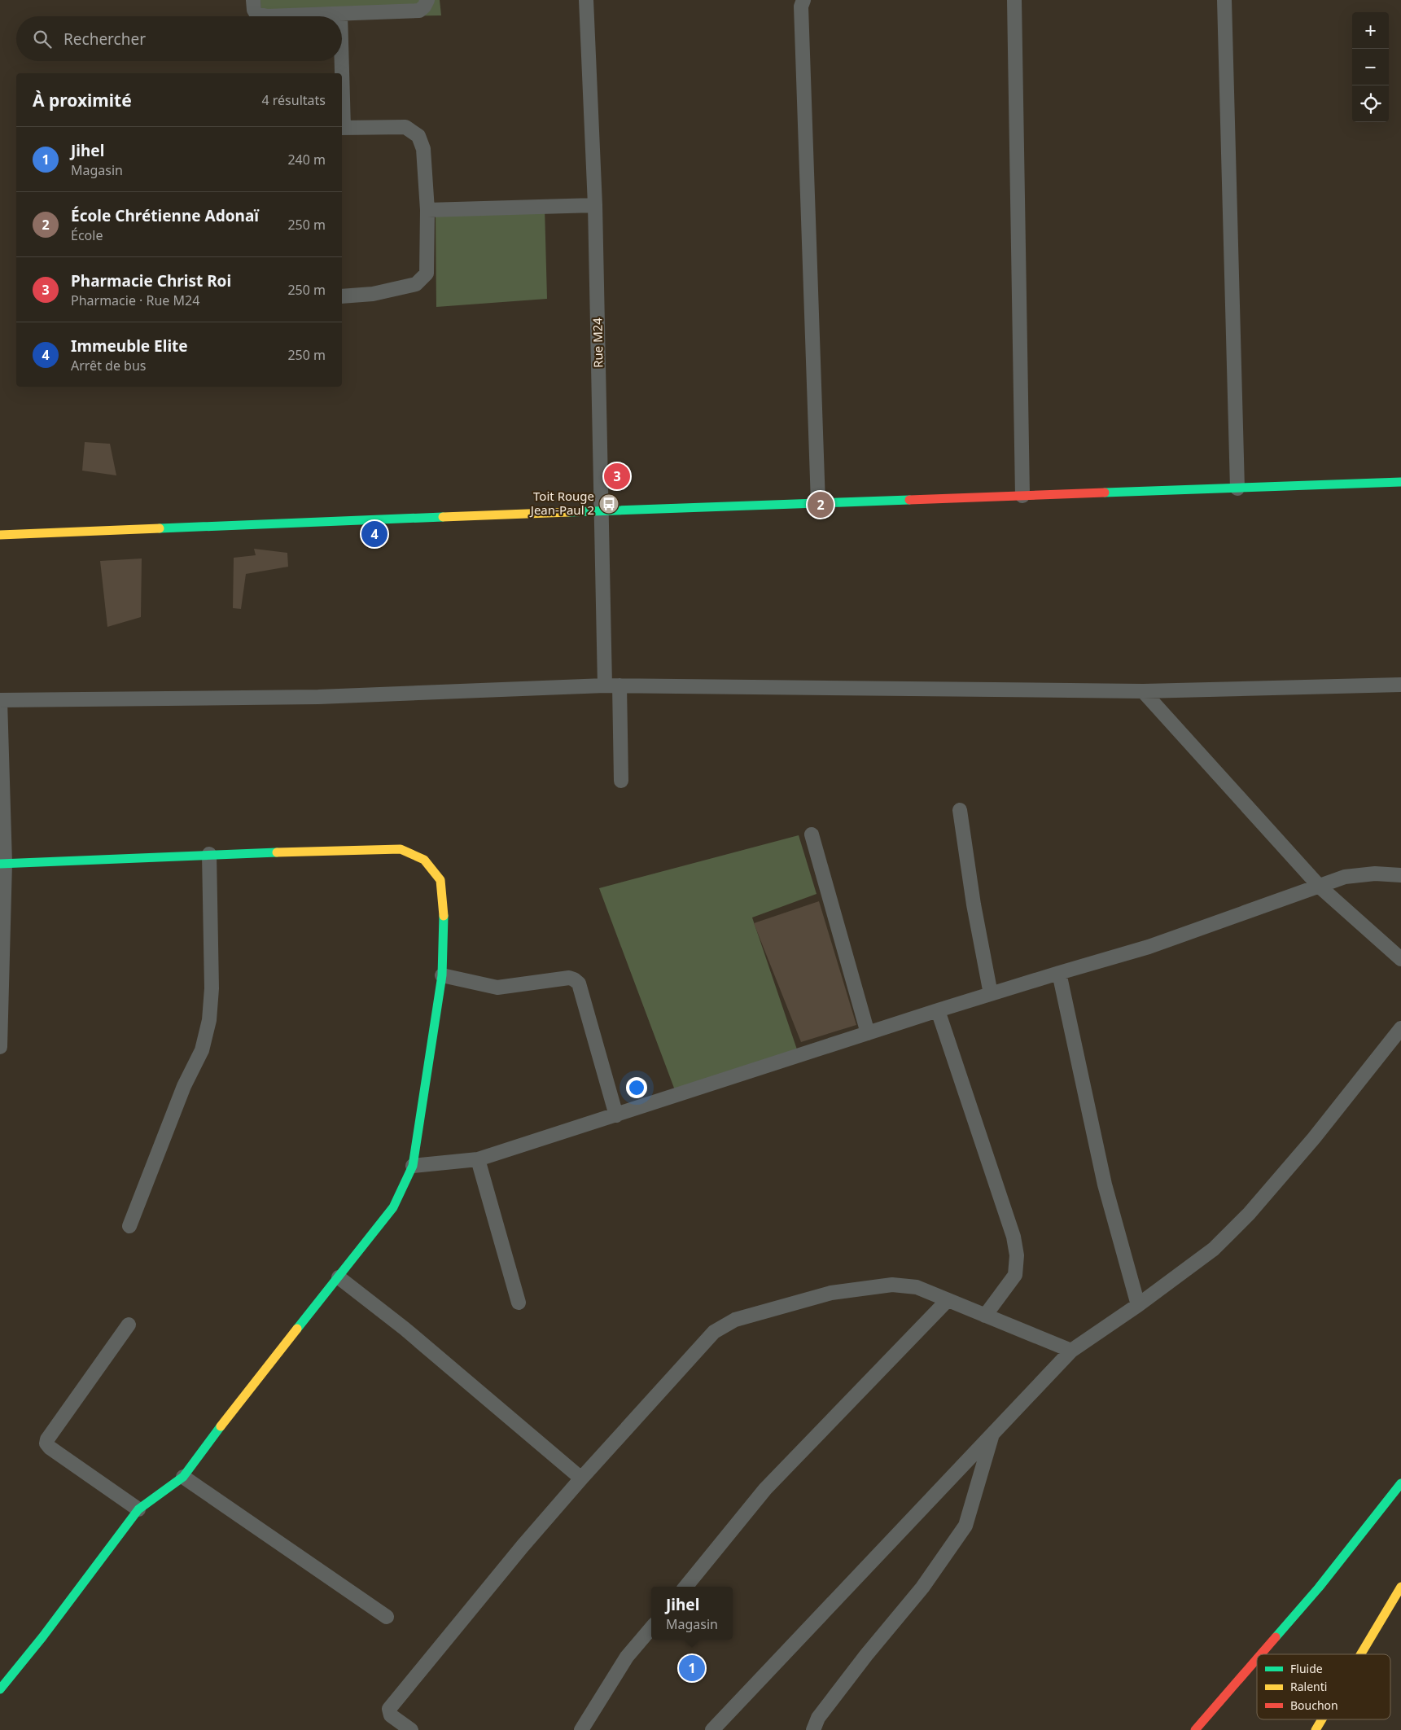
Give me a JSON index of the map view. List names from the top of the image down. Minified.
{"streets":{"street":["Rue M24"]},"places":{"bus stop":["Toit Rouge Jean-Paul 2"]},"legend":["Fluide","Ralenti","Bouchon"],"page":{"map_buttons":["+","−"],"search":"Rechercher","heading":["À proximité","4 résultats"],"list":[{"mark":"1","name":"Jihel","note":"Magasin","value":"240 m"},{"mark":"2","name":"École Chrétienne Adonaï","note":"École","value":"250 m"},{"mark":"3","name":"Pharmacie Christ Roi","note":"Pharmacie · Rue M24","value":"250 m"},{"mark":"4","name":"Immeuble Elite","note":"Arrêt de bus","value":"250 m"}],"pins":["3","2","4","1"],"popup":["Jihel","Magasin"]}}
